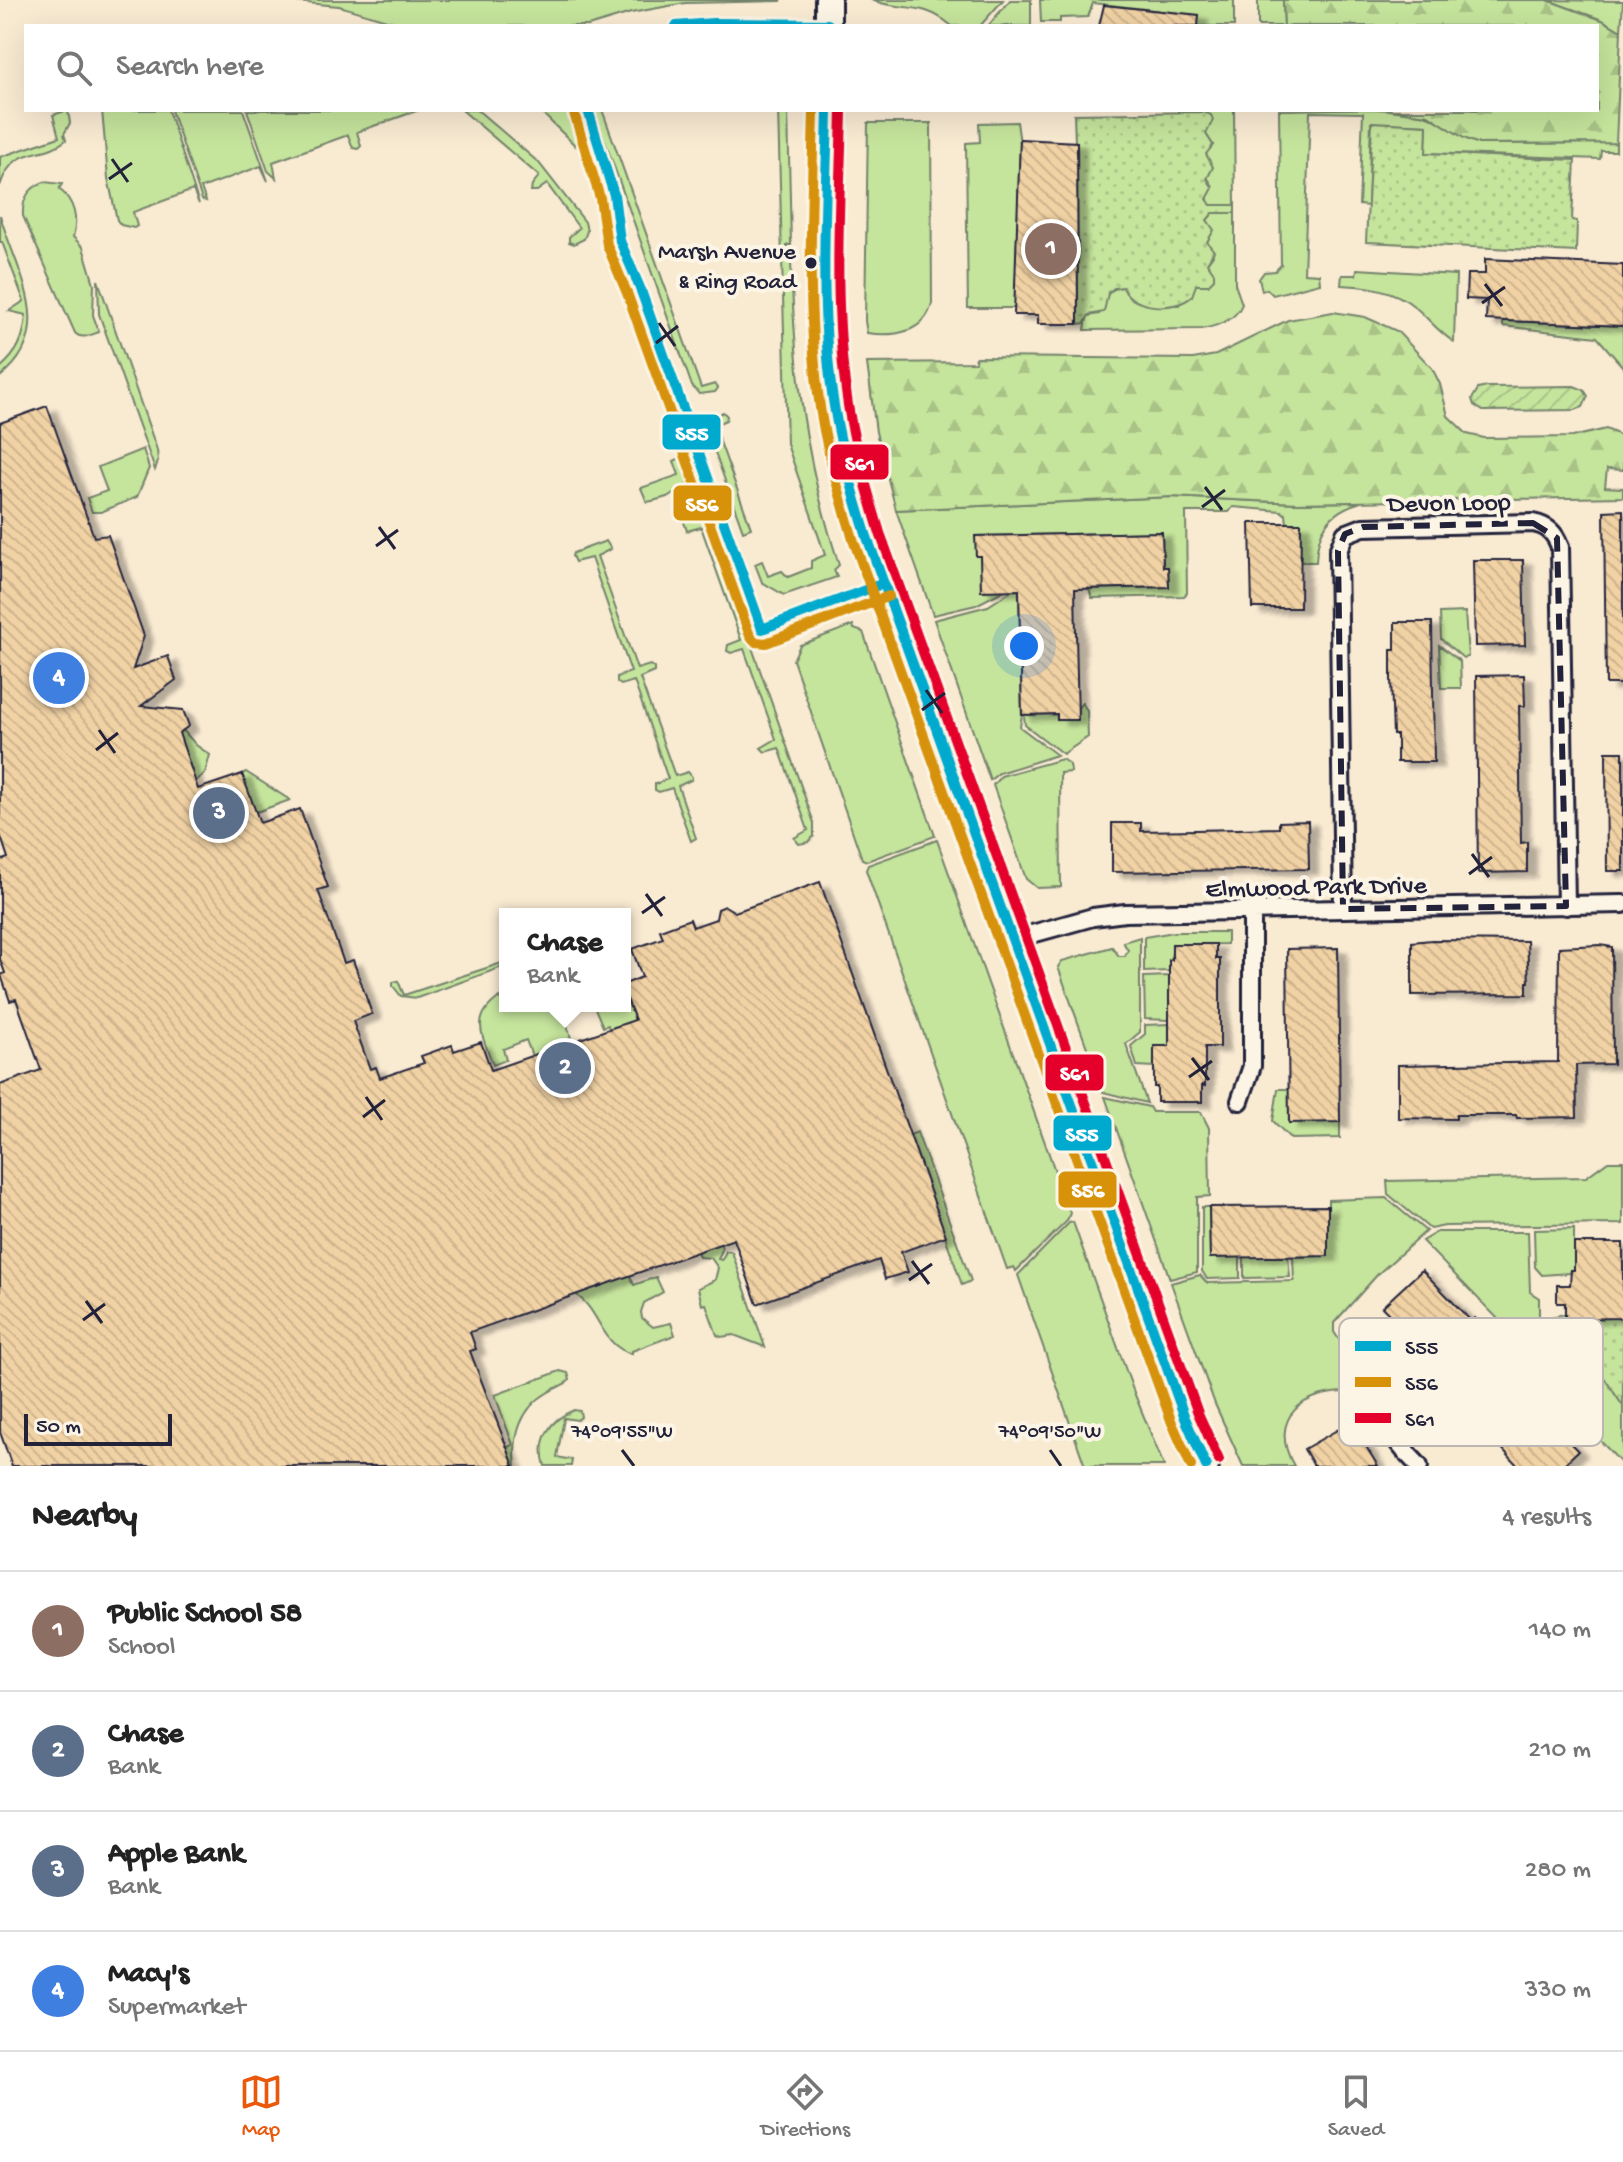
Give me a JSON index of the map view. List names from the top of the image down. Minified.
{"streets":{"street":["Devon Loop","Elmwood Park Drive"]},"crossings":[["Devon Loop","Elmwood Park Drive"]],"places":["Marsh Avenue & Ring Road"],"lines":["transit line S55","transit line S56","transit line S61"],"legend":["S55","S56","S61"],"scale_bar":"50 m","page":{"search":"Search here","pins":["1","4","3","2"],"popup":["Chase","Bank"],"scale":"50 m","heading":["Nearby","4 results"],"list":[{"mark":"1","name":"Public School 58","note":"School","value":"140 m"},{"mark":"2","name":"Chase","note":"Bank","value":"210 m"},{"mark":"3","name":"Apple Bank","note":"Bank","value":"280 m"},{"mark":"4","name":"Macy's","note":"Supermarket","value":"330 m"}],"nav":["Map","Directions","Saved"]},"coordinates":["74°09'55\"W","74°09'50\"W"]}
